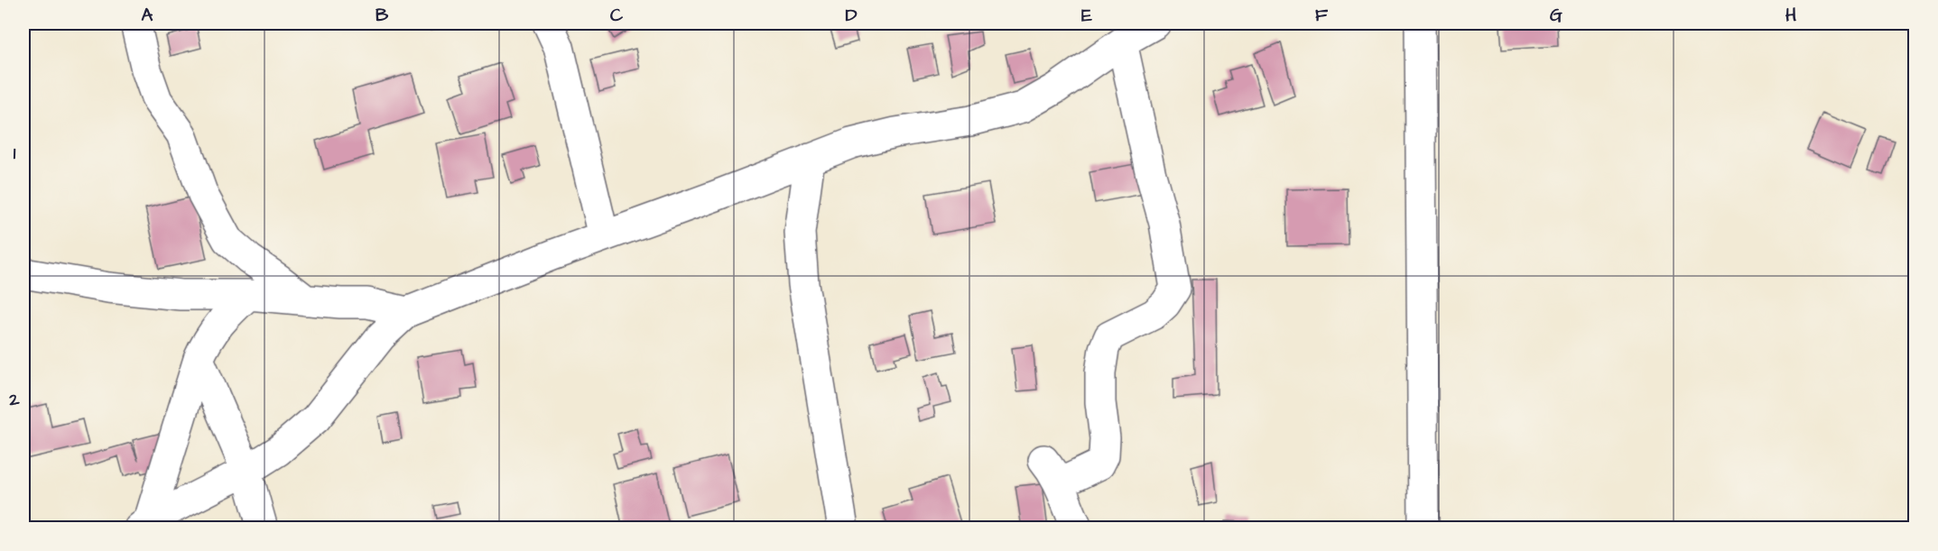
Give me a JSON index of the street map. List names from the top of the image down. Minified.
{"grid":{"columns":["A","B","C","D","E","F","G","H"],"rows":["1","2"]}}
